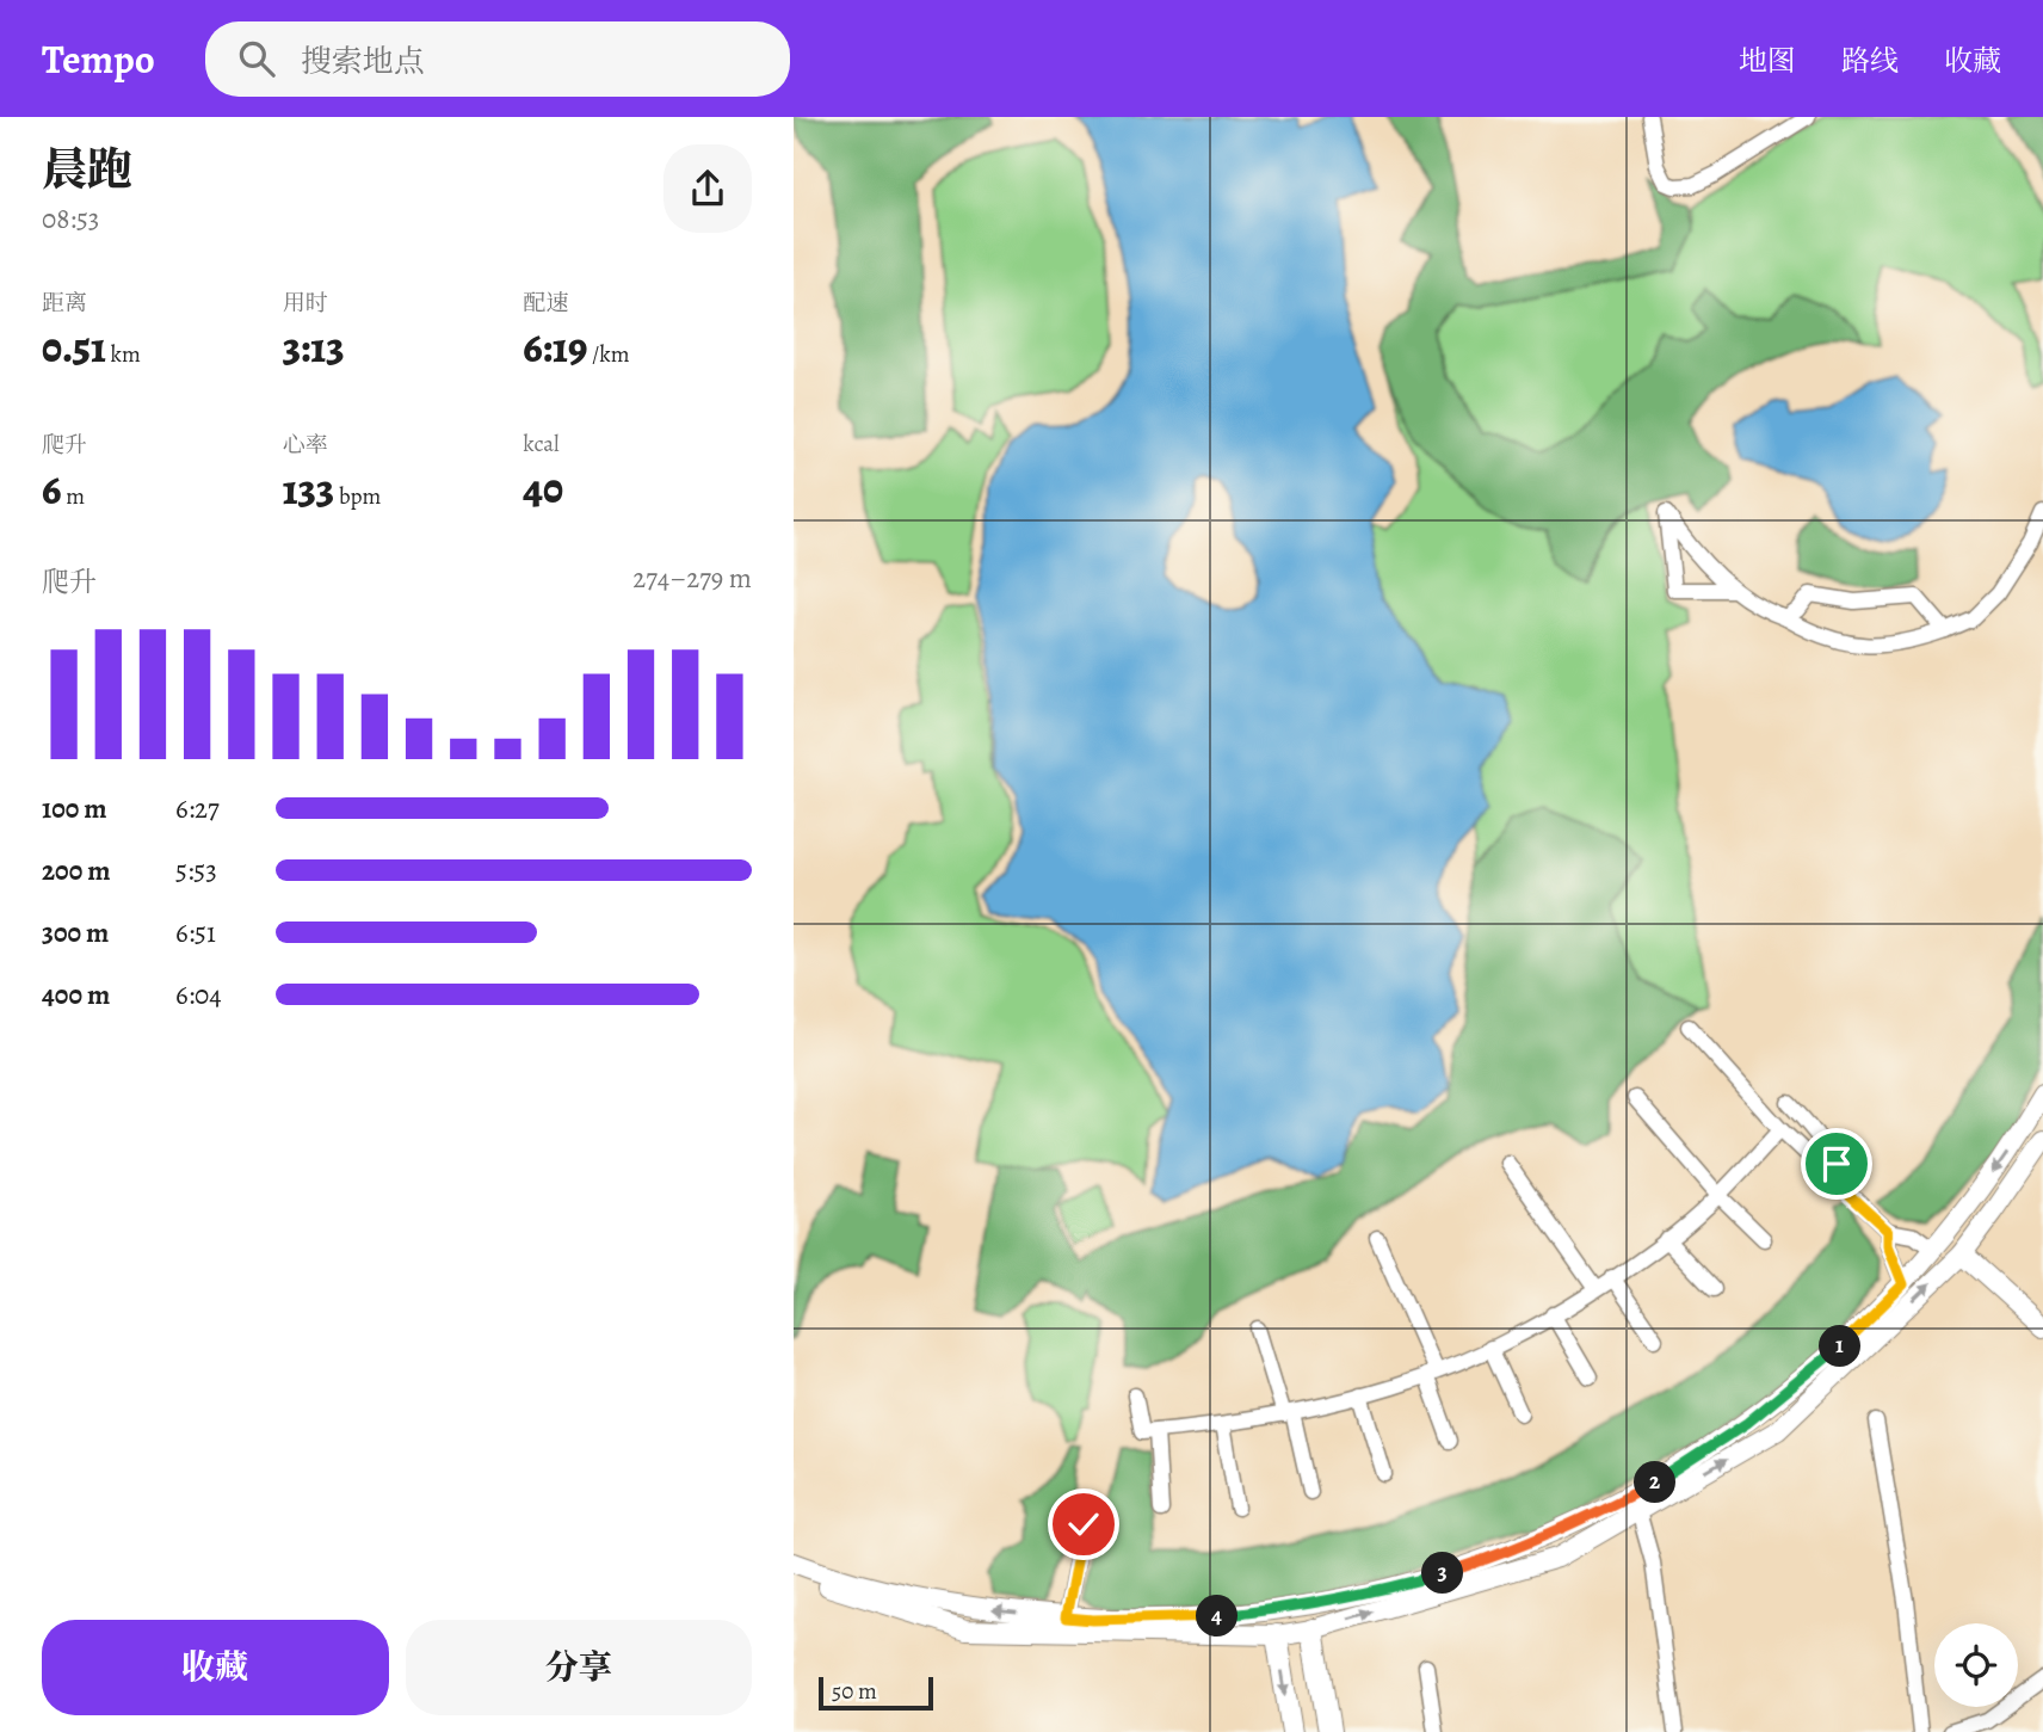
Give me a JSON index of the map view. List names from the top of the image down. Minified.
{"scale_bar":"50 m","page":{"header":"Tempo","search":"搜索地点","nav":["地图","路线","收藏"],"heading":["晨跑","08:53"],"stats":[["距离","0.51 km"],["用时","3:13"],["配速","6:19 /km"],["爬升","6 m"],["心率","133 bpm"],["kcal","40"]],"chart":["爬升","274–279 m"],"list":[{"name":"100 m","note":"6:27"},{"name":"200 m","note":"5:53"},{"name":"300 m","note":"6:51"},{"name":"400 m","note":"6:04"}],"pins":["1","2","3","4"],"buttons":["收藏","分享"],"scale":"50 m"}}
